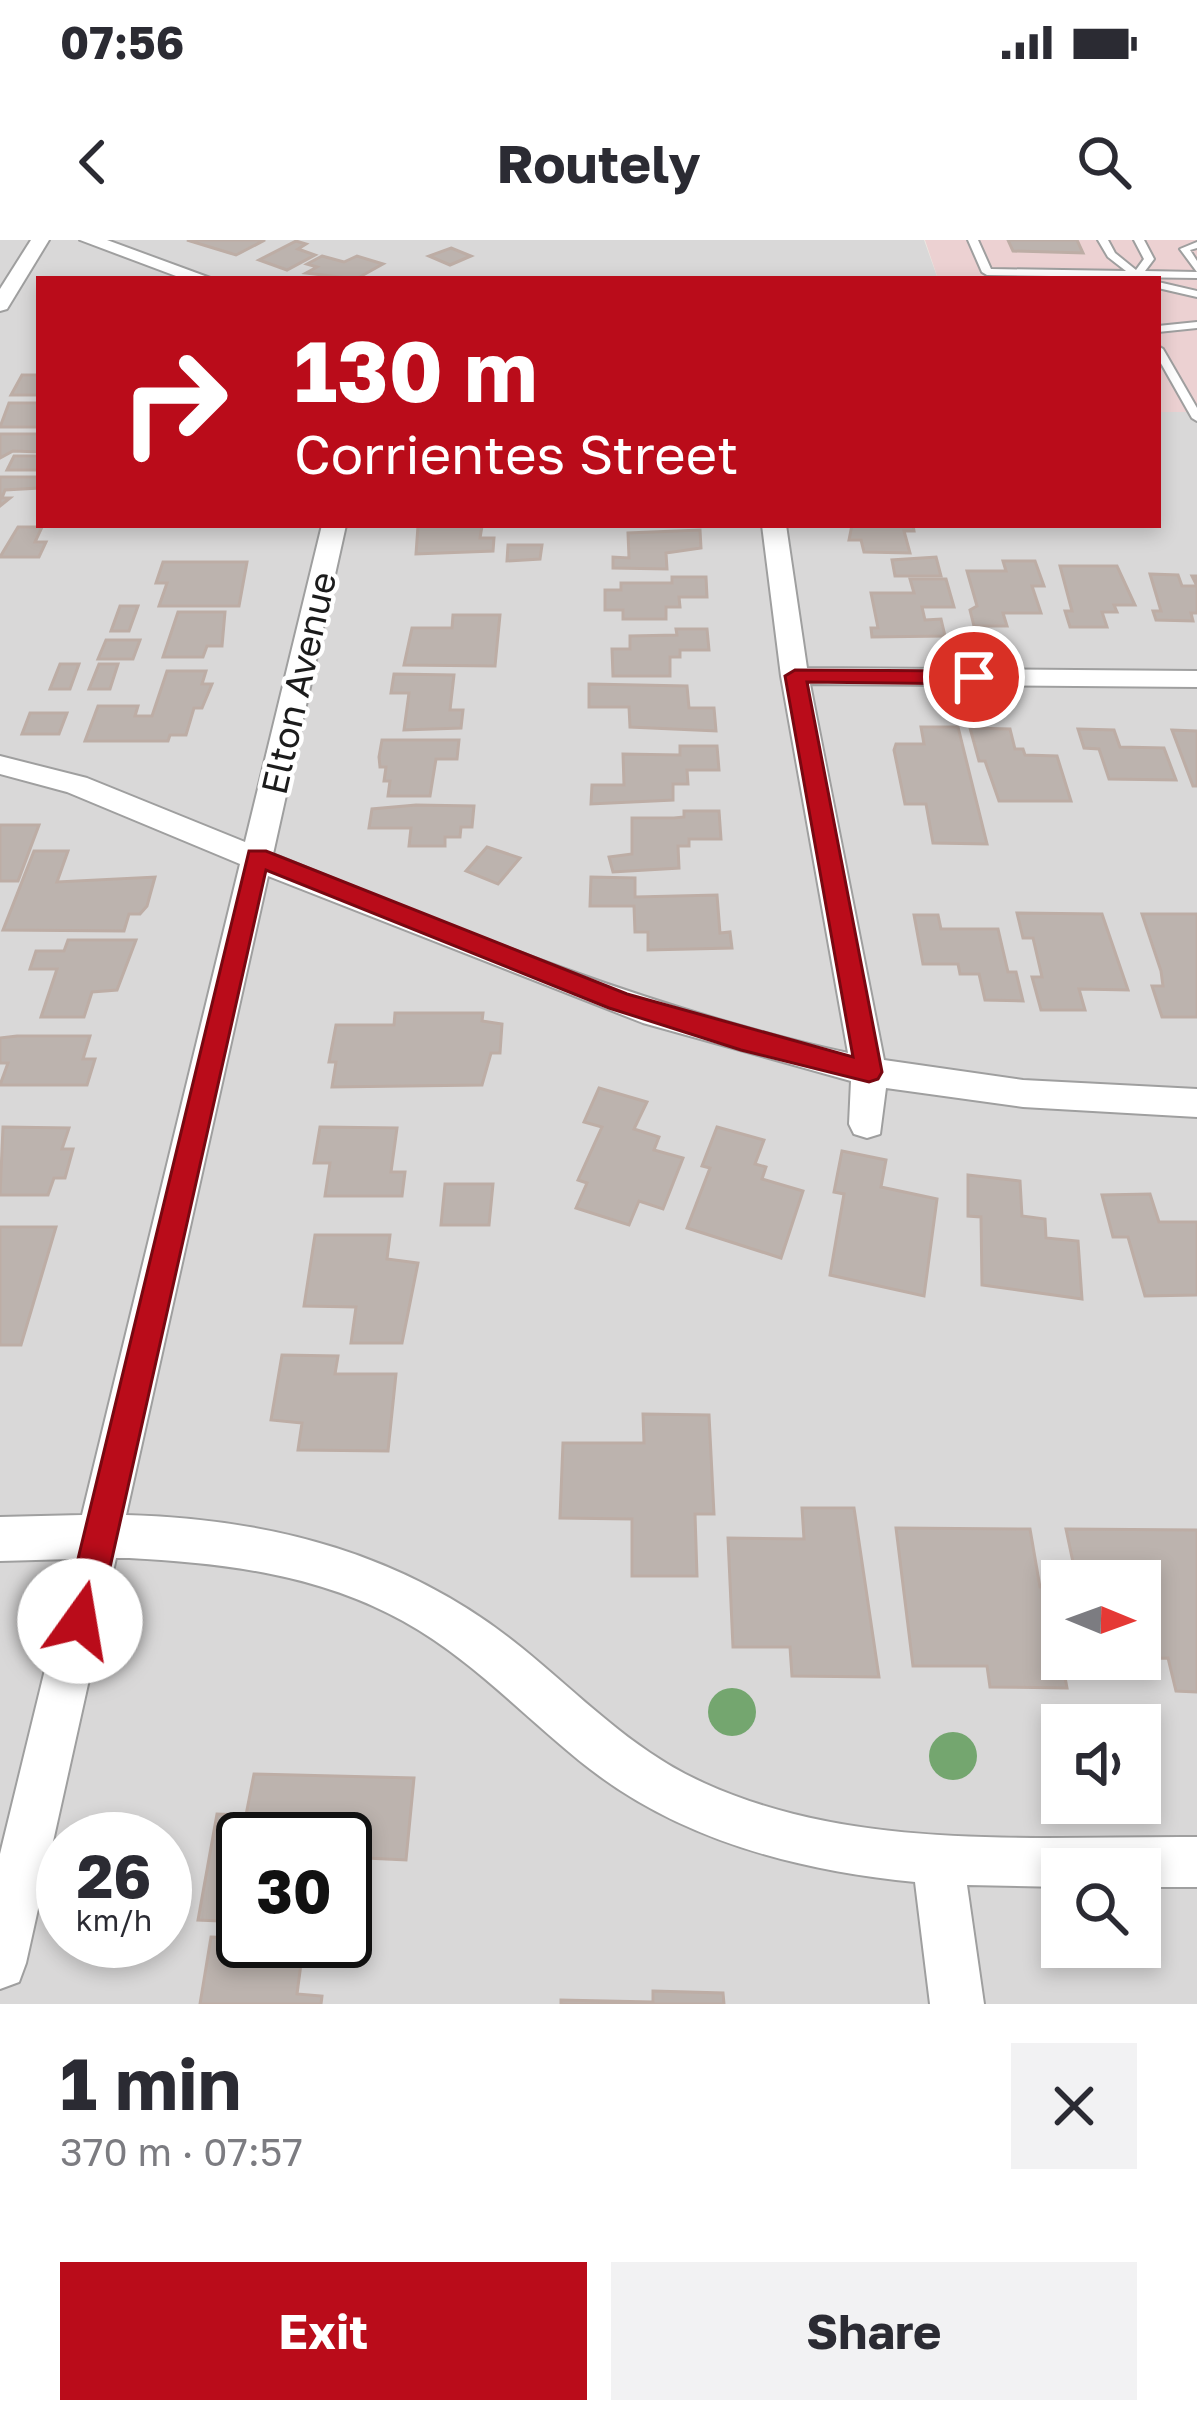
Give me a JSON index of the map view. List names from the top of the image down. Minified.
{"streets":{"street":["Elton Avenue"]},"north":"right","page":{"status":"07:56","header":"Routely","turn":["130 m","Corrientes Street"],"speed":"26 km/h","limit":"30","heading":["1 min","370 m · 07:57"],"buttons":["Exit","Share"]}}
